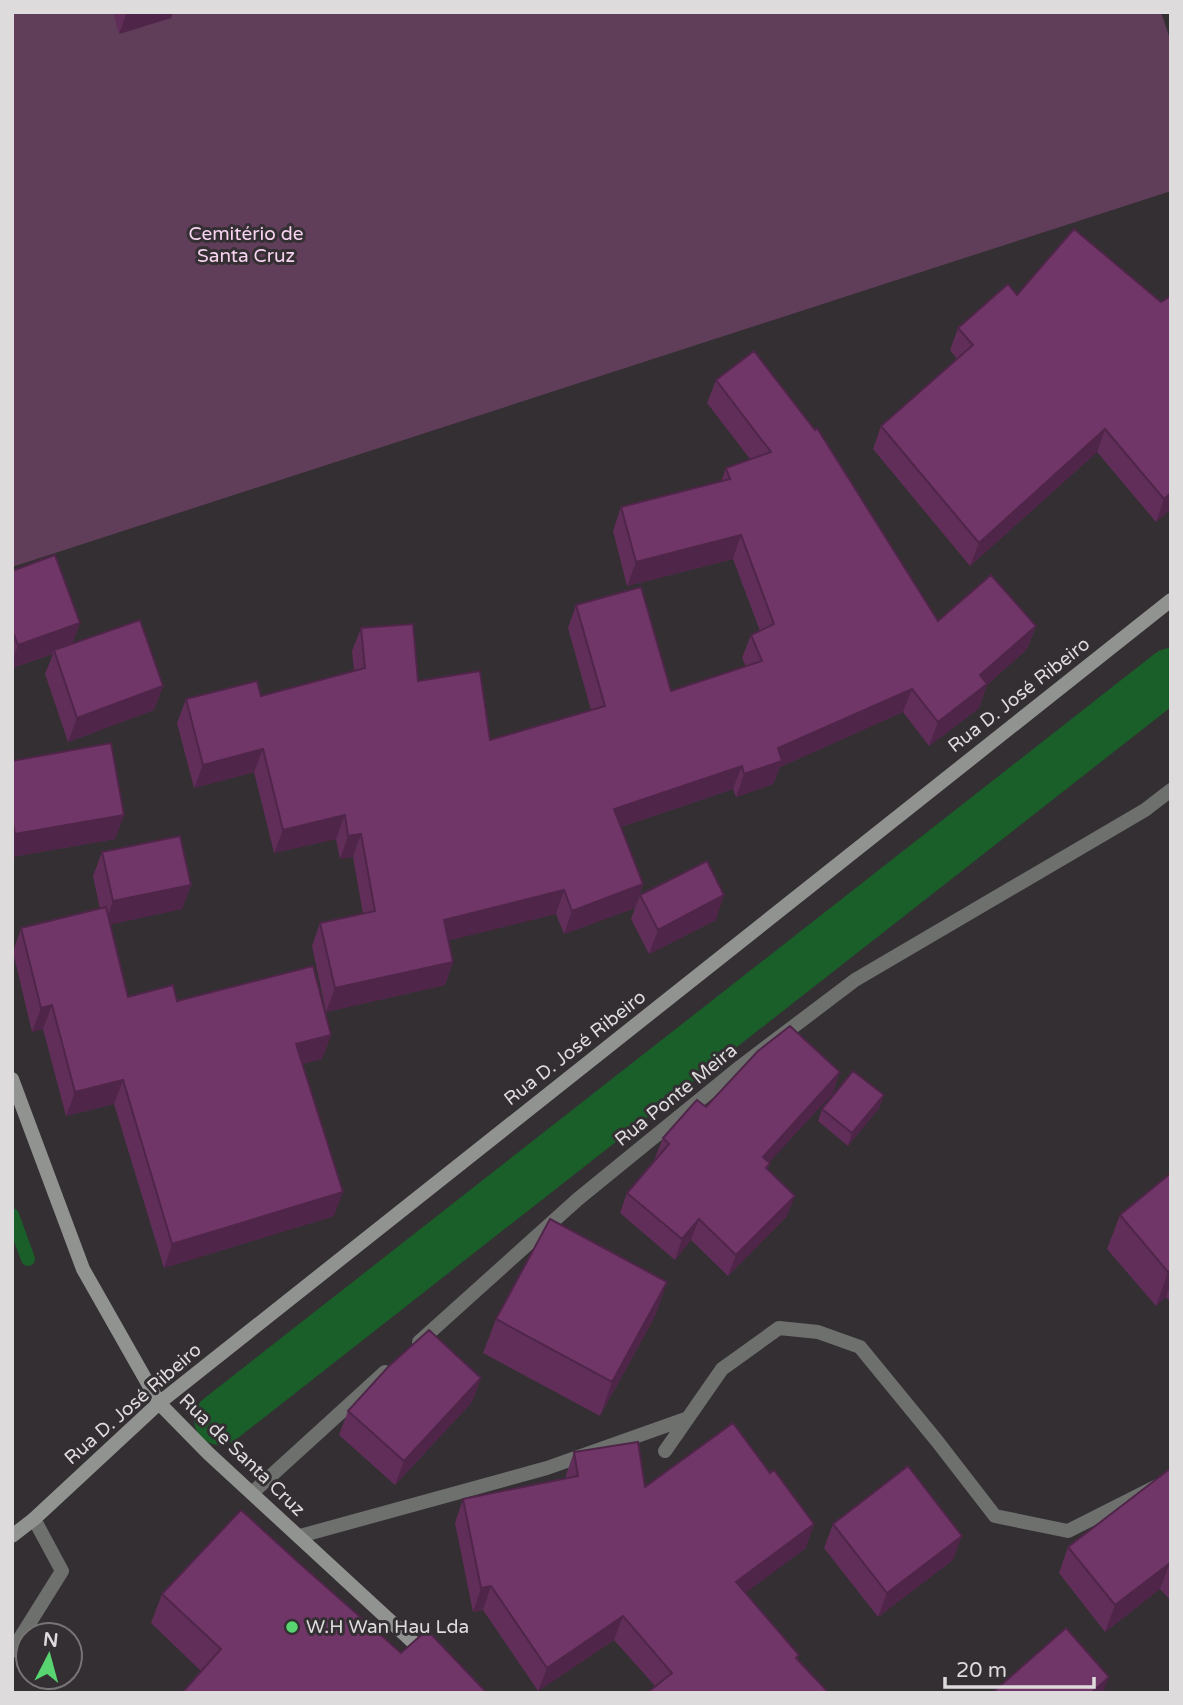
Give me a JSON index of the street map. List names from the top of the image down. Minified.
{"streets":{"street":["Rua D. José Ribeiro","Rua Ponte Meira","Rua de Santa Cruz"]},"crossings":[["Rua D. José Ribeiro","Rua de Santa Cruz"],["Rua Ponte Meira","Rua de Santa Cruz"]],"parks":["Cemitério de Santa Cruz"],"places":["W.H Wan Hau Lda"],"scale_bar":"20 m","north":"top"}
